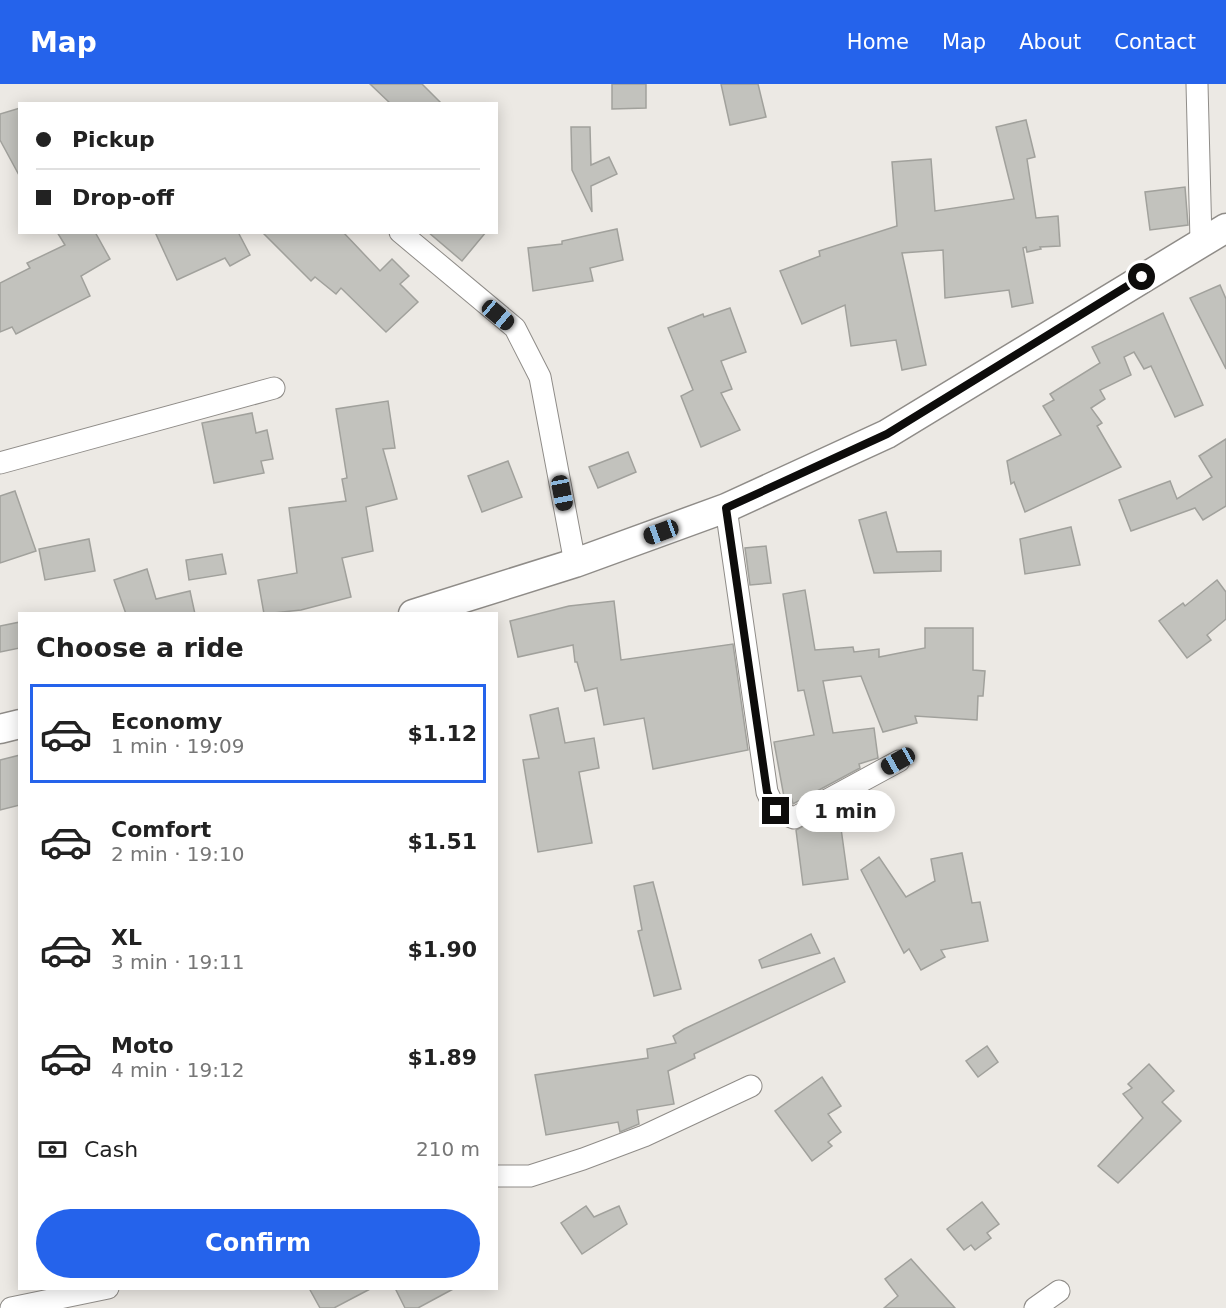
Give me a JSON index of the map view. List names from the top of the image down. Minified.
{"page":{"header":"Map","nav":["Home","Map","About","Contact"],"banner":["Pickup","Drop-off"],"heading":"Choose a ride","list":[{"name":"Economy","note":"1 min · 19:09","value":"$1.12"},{"name":"Comfort","note":"2 min · 19:10","value":"$1.51"},{"name":"XL","note":"3 min · 19:11","value":"$1.90"},{"name":"Moto","note":"4 min · 19:12","value":"$1.89"}],"bubble":"1 min","pay":["Cash","210 m"],"buttons":"Confirm"}}
